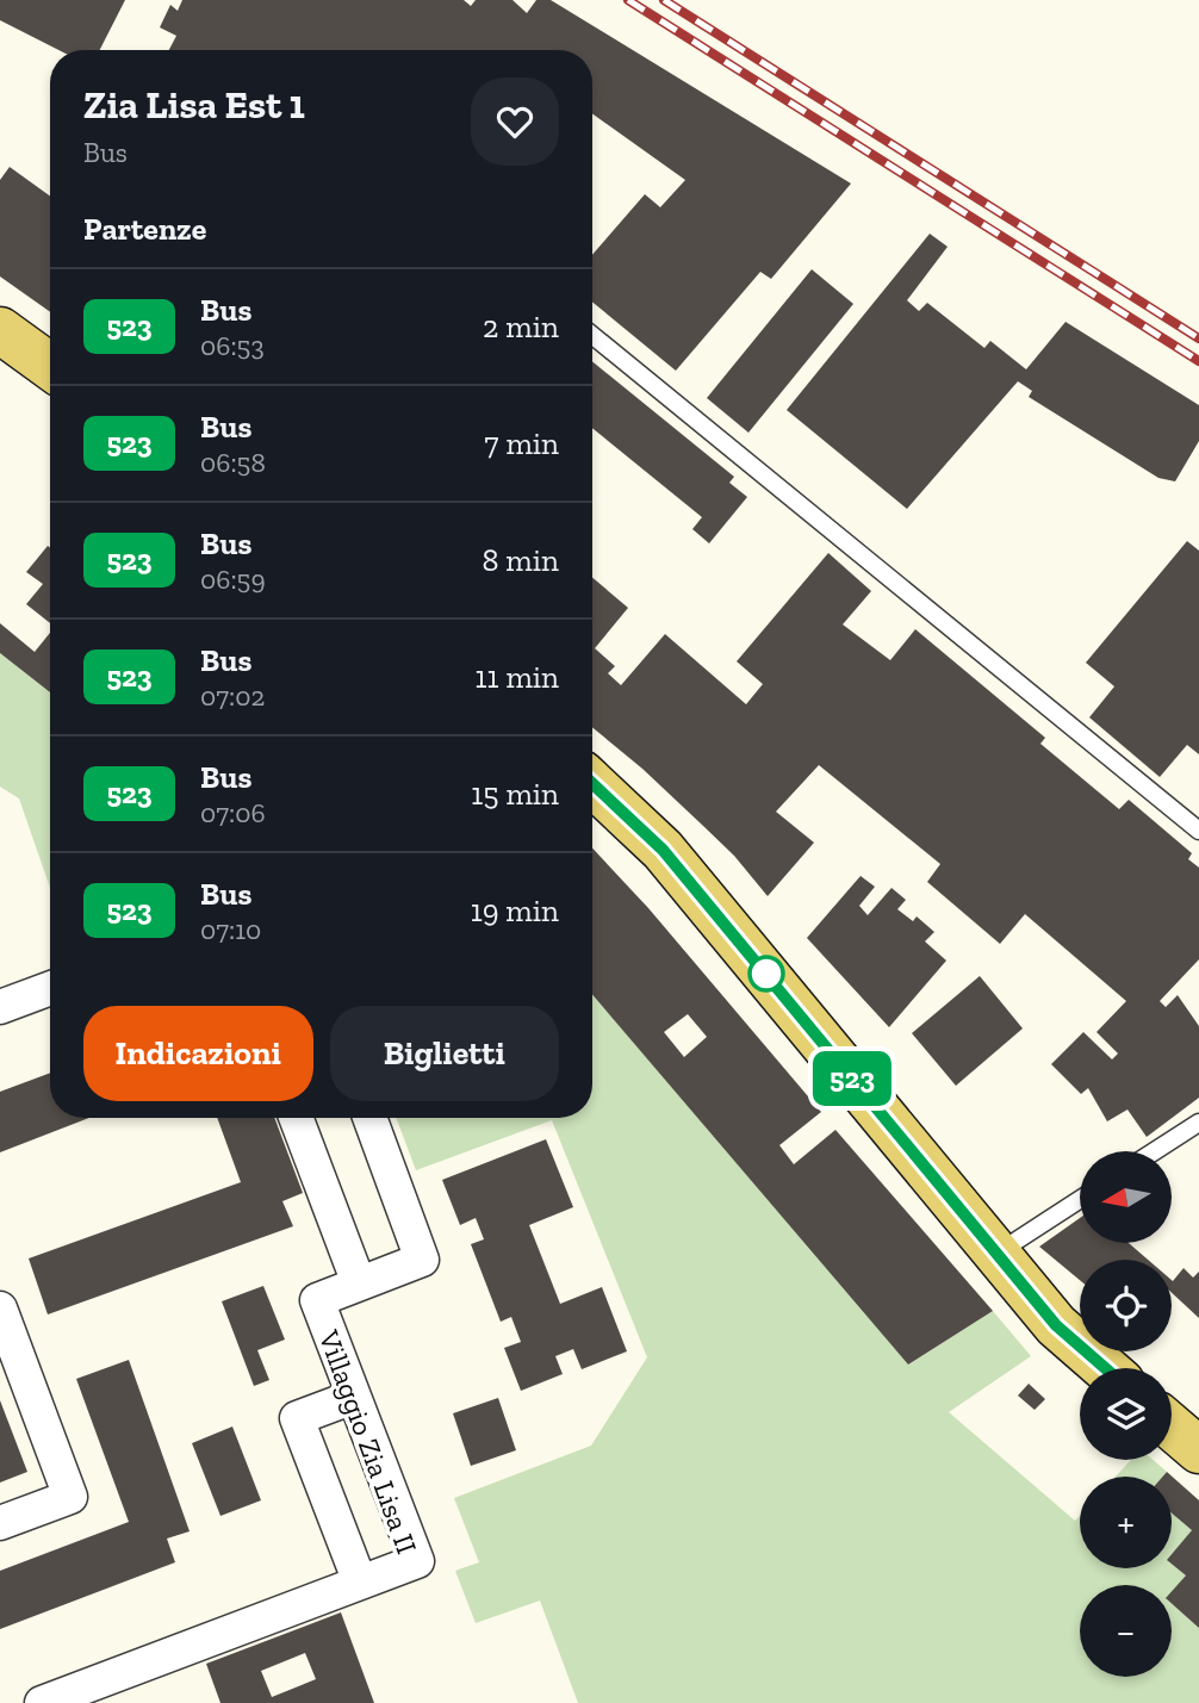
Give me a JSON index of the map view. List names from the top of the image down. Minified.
{"streets":{"street":["Villaggio Zia Lisa II"]},"lines":["bus line 523"],"north":"left","page":{"on_map":"523","heading":[["Zia Lisa Est 1","Bus"],"Partenze"],"list":[{"mark":"523","name":"Bus","note":"06:53","value":"2 min"},{"mark":"523","name":"Bus","note":"06:58","value":"7 min"},{"mark":"523","name":"Bus","note":"06:59","value":"8 min"},{"mark":"523","name":"Bus","note":"07:02","value":"11 min"},{"mark":"523","name":"Bus","note":"07:06","value":"15 min"},{"mark":"523","name":"Bus","note":"07:10","value":"19 min"}],"buttons":["Indicazioni","Biglietti"],"map_buttons":["+","−"]}}
